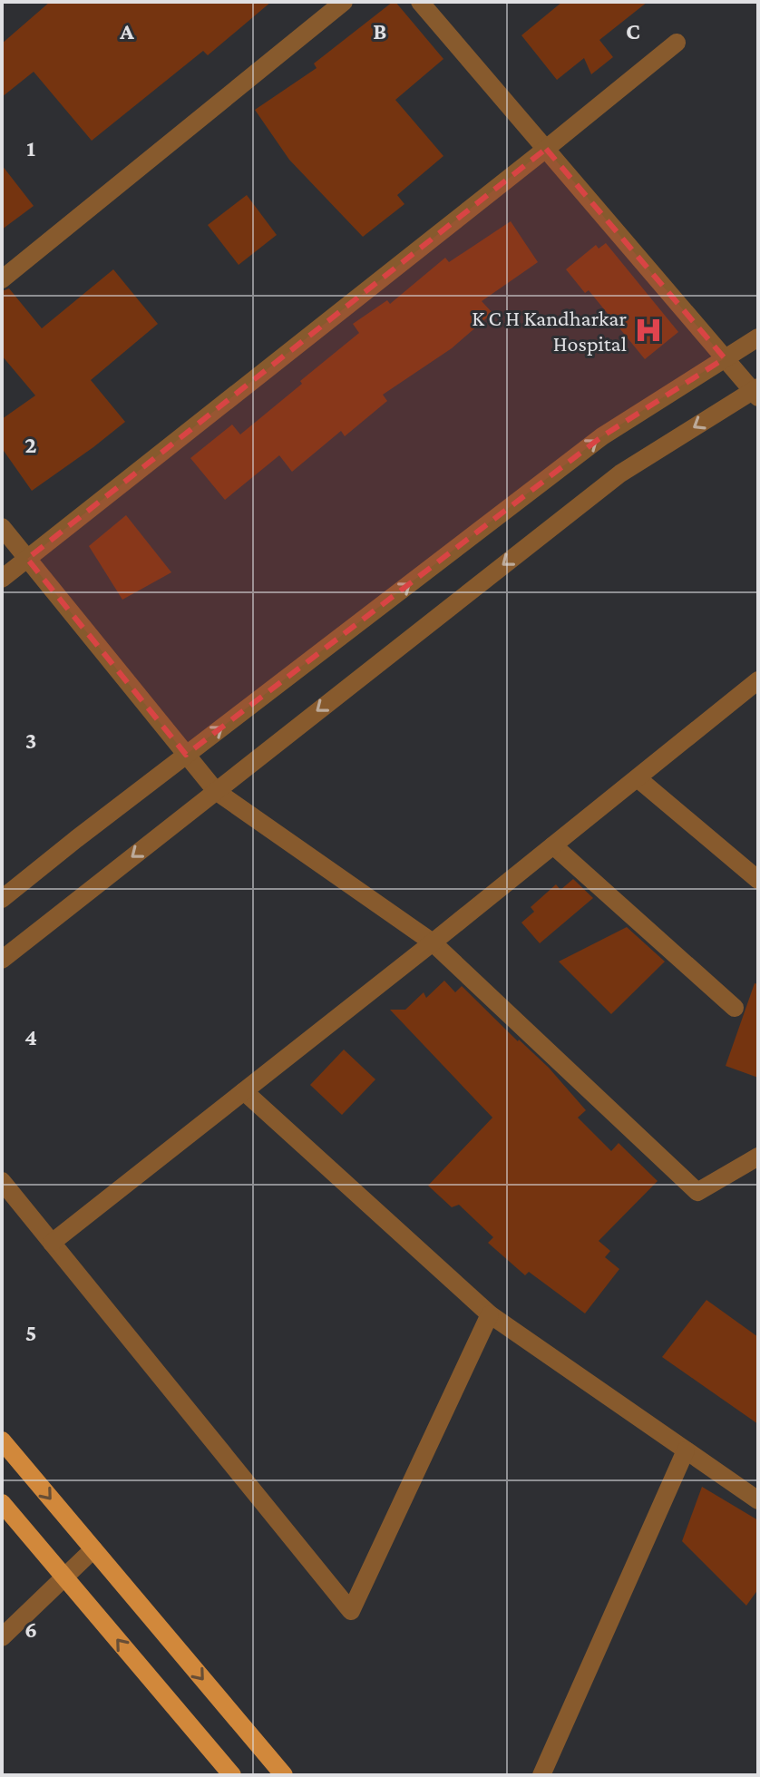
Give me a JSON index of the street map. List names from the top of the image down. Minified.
{"places":{"hospital":["K C H Kandharkar Hospital"]},"grid":{"columns":["A","B","C"],"rows":["1","2","3","4","5","6"]}}
